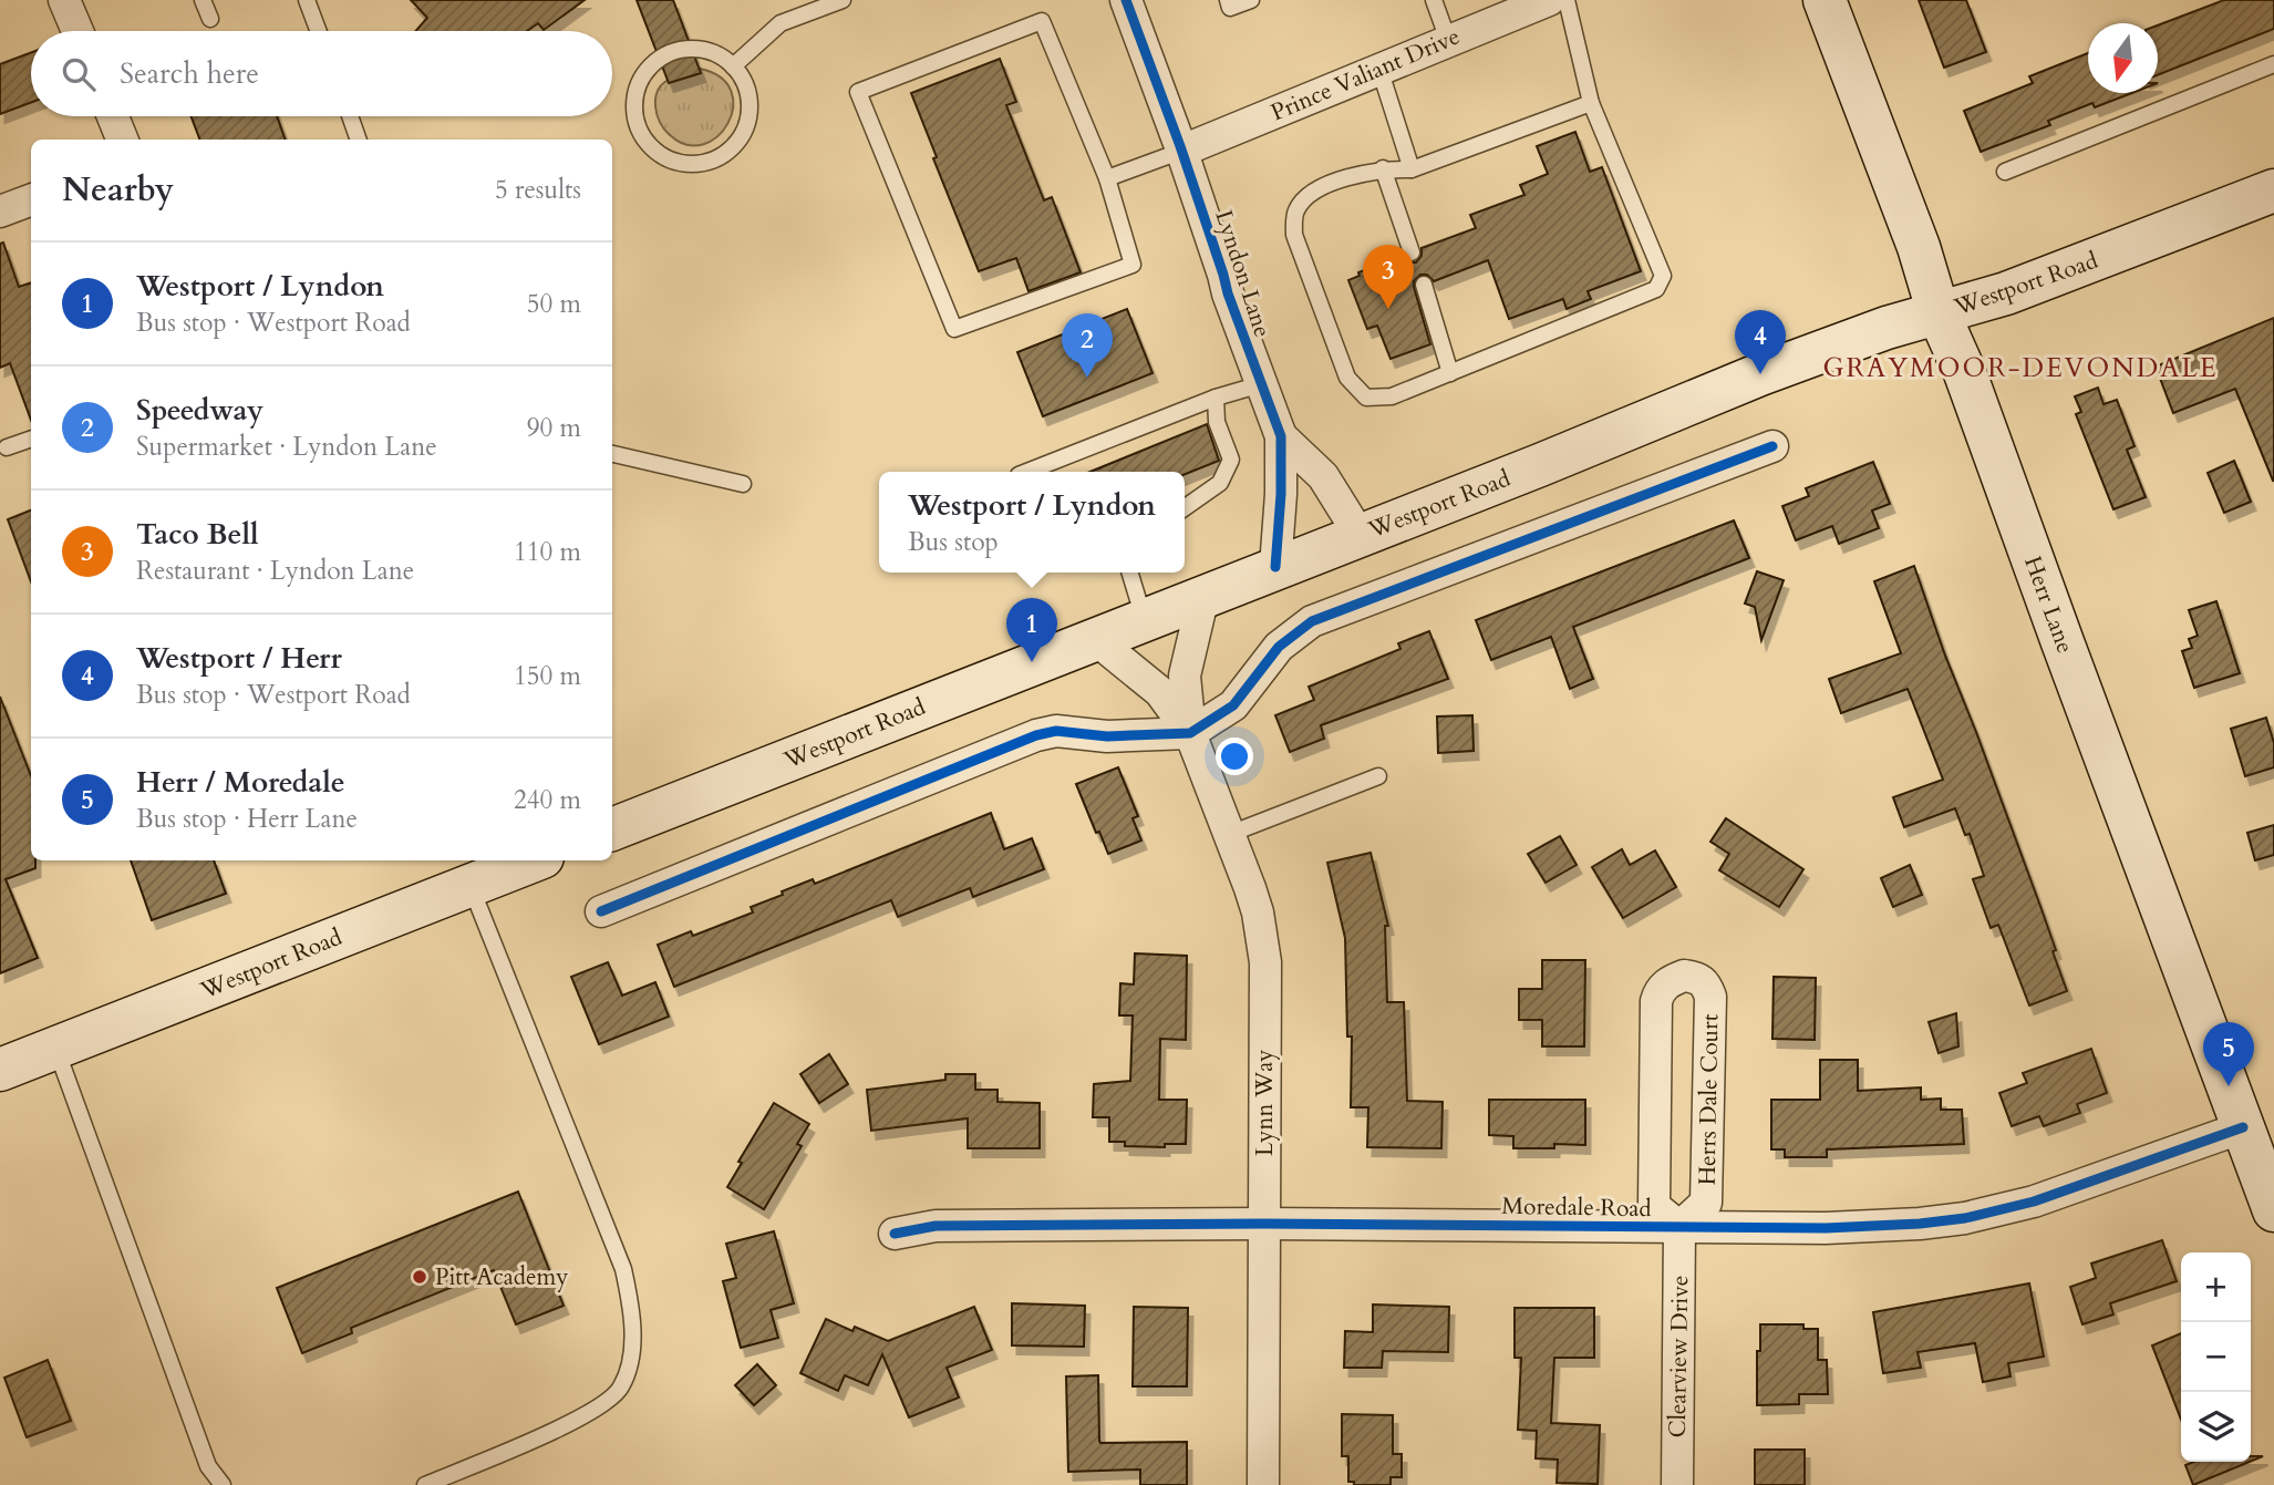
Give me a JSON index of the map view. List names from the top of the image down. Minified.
{"streets":{"main road":["Westport Road","Herr Lane"],"street":["Prince Valiant Drive","Lyndon Lane","Herrs Dale Court","Lynn Way","Moredale Road","Clearview Drive"]},"crossings":[["Prince Valiant Drive","Lyndon Lane"],["Lyndon Lane","Westport Road"],["Westport Road","Herr Lane"],["Westport Road","Lynn Way"],["Herr Lane","Moredale Road"],["Herrs Dale Court","Moredale Road"],["Herrs Dale Court","Clearview Drive"],["Lynn Way","Moredale Road"],["Moredale Road","Clearview Drive"]],"districts":["GRAYMOOR-DEVONDALE"],"places":["Pitt Academy"],"north":"bottom","page":{"search":"Search here","heading":["Nearby","5 results"],"list":[{"mark":"1","name":"Westport / Lyndon","note":"Bus stop · Westport Road","value":"50 m"},{"mark":"2","name":"Speedway","note":"Supermarket · Lyndon Lane","value":"90 m"},{"mark":"3","name":"Taco Bell","note":"Restaurant · Lyndon Lane","value":"110 m"},{"mark":"4","name":"Westport / Herr","note":"Bus stop · Westport Road","value":"150 m"},{"mark":"5","name":"Herr / Moredale","note":"Bus stop · Herr Lane","value":"240 m"}],"pins":["3","4","2","1","5"],"popup":["Westport / Lyndon","Bus stop"],"map_buttons":["+","−"]}}
